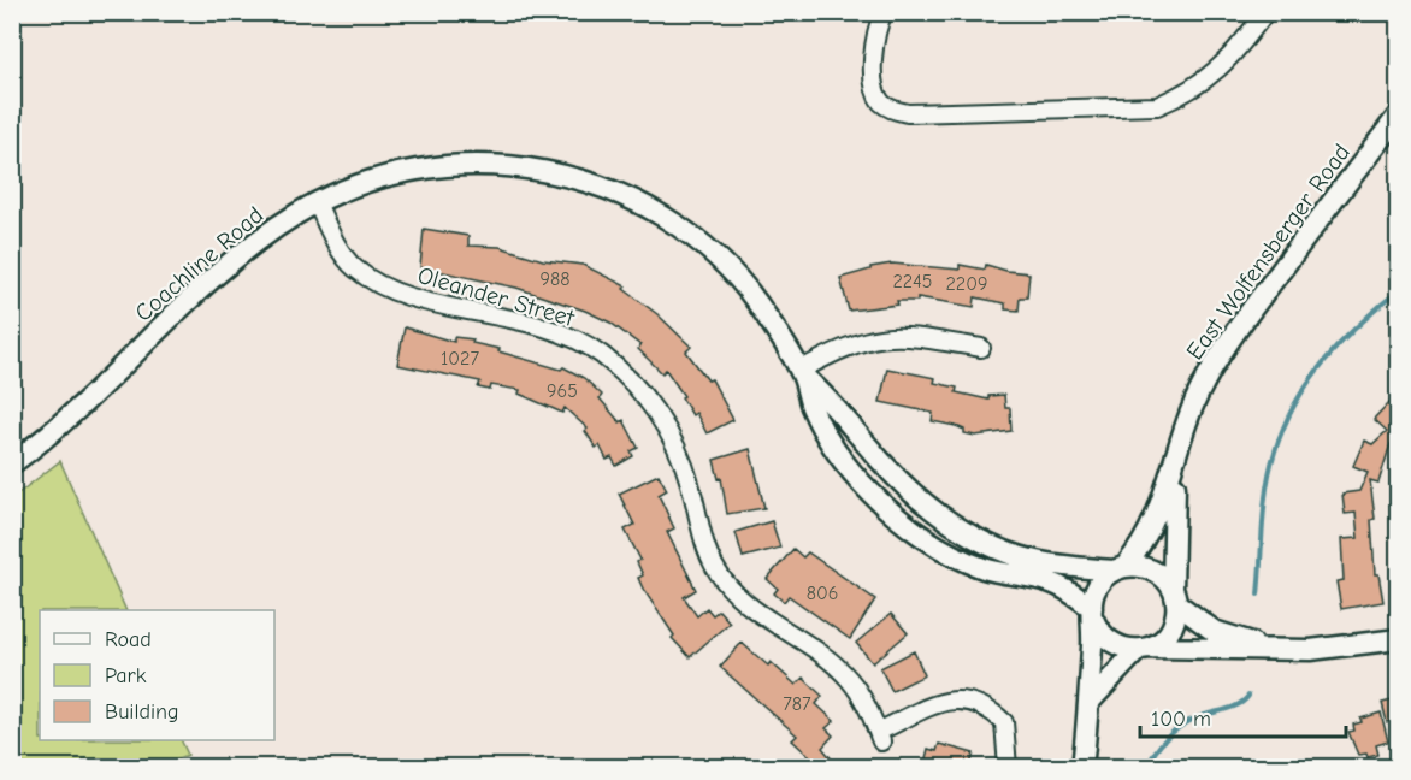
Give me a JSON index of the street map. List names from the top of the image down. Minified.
{"streets":{"main road":["East Wolfensberger Road","Coachline Road"],"street":["Oleander Street"]},"crossings":[["East Wolfensberger Road","Coachline Road"],["Coachline Road","Oleander Street"]],"house_numbers":["988","2245","2209","1027","965","806","787"],"legend":["Road","Park","Building"],"scale_bar":"100 m"}
